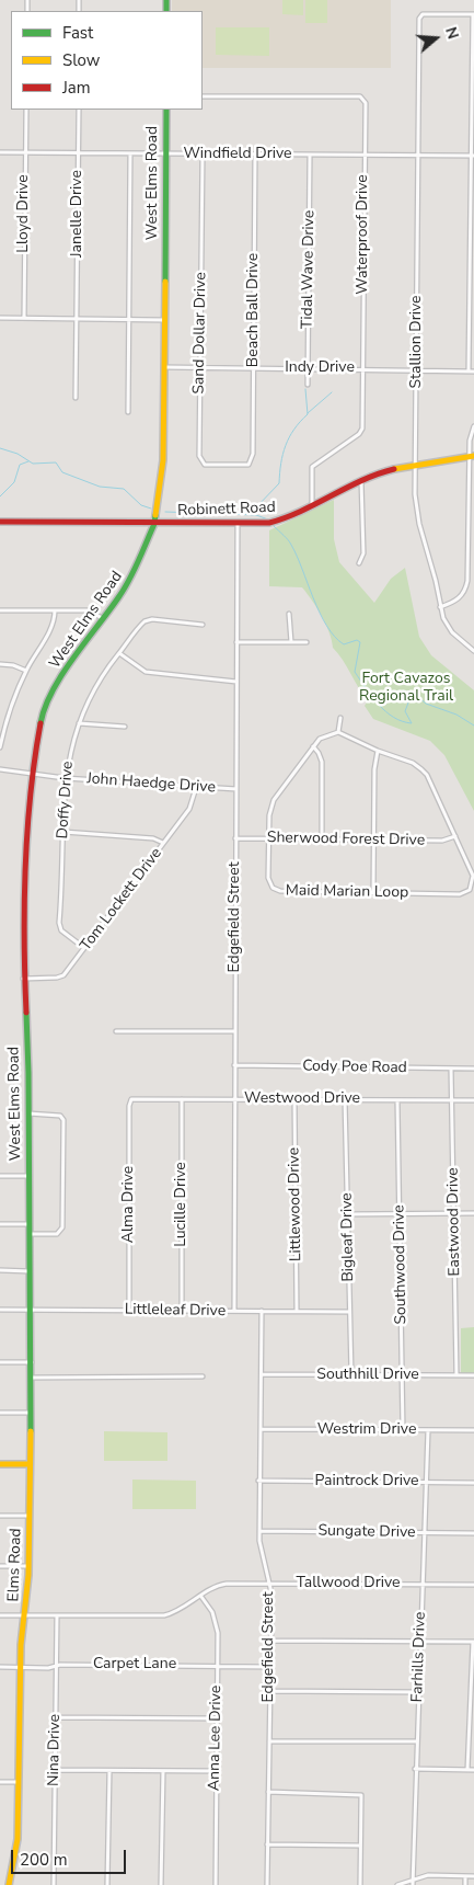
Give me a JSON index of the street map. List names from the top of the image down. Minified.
{"streets":{"main road":["West Elms Road","Robinett Road","Elms Road"],"street":["Windfield Drive","Lloyd Drive","Janelle Drive","Waterproof Drive","Tidal Wave Drive","Beach Ball Drive","Sand Dollar Drive","Stallion Drive","Indy Drive","John Haedge Drive","Doffy Drive","Sherwood Forest Drive","Maid Marian Loop","Tom Lockett Drive","Edgefield Street","Cody Poe Road","Westwood Drive","Alma Drive","Lucille Drive","Littlewood Drive","Eastwood Drive","Bigleaf Drive","Southwood Drive","Littleleaf Drive","Southhill Drive","Westrim Drive","Paintrock Drive","Sungate Drive","Tallwood Drive","Farhills Drive","Carpet Lane","Anna Lee Drive","Nina Drive"]},"crossings":[["Windfield Drive","West Elms Road"],["Windfield Drive","Lloyd Drive"],["Windfield Drive","Janelle Drive"],["Windfield Drive","Waterproof Drive"],["Windfield Drive","Tidal Wave Drive"],["Windfield Drive","Beach Ball Drive"],["Windfield Drive","Sand Dollar Drive"],["Windfield Drive","Stallion Drive"],["West Elms Road","Indy Drive"],["West Elms Road","Robinett Road"],["West Elms Road","John Haedge Drive"],["West Elms Road","Tom Lockett Drive"],["West Elms Road","Littleleaf Drive"],["West Elms Road","Elms Road"],["Waterproof Drive","Indy Drive"],["Waterproof Drive","Robinett Road"],["Tidal Wave Drive","Indy Drive"],["Beach Ball Drive","Sand Dollar Drive"],["Beach Ball Drive","Indy Drive"],["Sand Dollar Drive","Indy Drive"],["Stallion Drive","Indy Drive"],["Stallion Drive","Robinett Road"],["Robinett Road","Edgefield Street"],["John Haedge Drive","Doffy Drive"],["John Haedge Drive","Tom Lockett Drive"],["John Haedge Drive","Edgefield Street"],["Doffy Drive","Tom Lockett Drive"],["Sherwood Forest Drive","Maid Marian Loop"],["Sherwood Forest Drive","Edgefield Street"],["Edgefield Street","Cody Poe Road"],["Edgefield Street","Westwood Drive"],["Edgefield Street","Littleleaf Drive"],["Edgefield Street","Southhill Drive"],["Edgefield Street","Westrim Drive"],["Edgefield Street","Paintrock Drive"],["Edgefield Street","Sungate Drive"],["Edgefield Street","Tallwood Drive"],["Edgefield Street","Carpet Lane"],["Cody Poe Road","Eastwood Drive"],["Westwood Drive","Alma Drive"],["Westwood Drive","Lucille Drive"],["Westwood Drive","Littlewood Drive"],["Westwood Drive","Eastwood Drive"],["Westwood Drive","Bigleaf Drive"],["Westwood Drive","Southwood Drive"],["Alma Drive","Littleleaf Drive"],["Lucille Drive","Littleleaf Drive"],["Littlewood Drive","Littleleaf Drive"],["Eastwood Drive","Southhill Drive"],["Bigleaf Drive","Littleleaf Drive"],["Bigleaf Drive","Southhill Drive"],["Southwood Drive","Southhill Drive"],["Southwood Drive","Westrim Drive"],["Littleleaf Drive","Elms Road"],["Westrim Drive","Farhills Drive"],["Paintrock Drive","Farhills Drive"],["Sungate Drive","Farhills Drive"],["Elms Road","Tallwood Drive"],["Elms Road","Carpet Lane"],["Tallwood Drive","Farhills Drive"],["Tallwood Drive","Anna Lee Drive"],["Tallwood Drive","Nina Drive"],["Carpet Lane","Anna Lee Drive"],["Carpet Lane","Nina Drive"]],"parks":["Fort Cavazos Regional Trail"],"legend":["Fast","Slow","Jam"],"scale_bar":"200 m","north":"right"}
